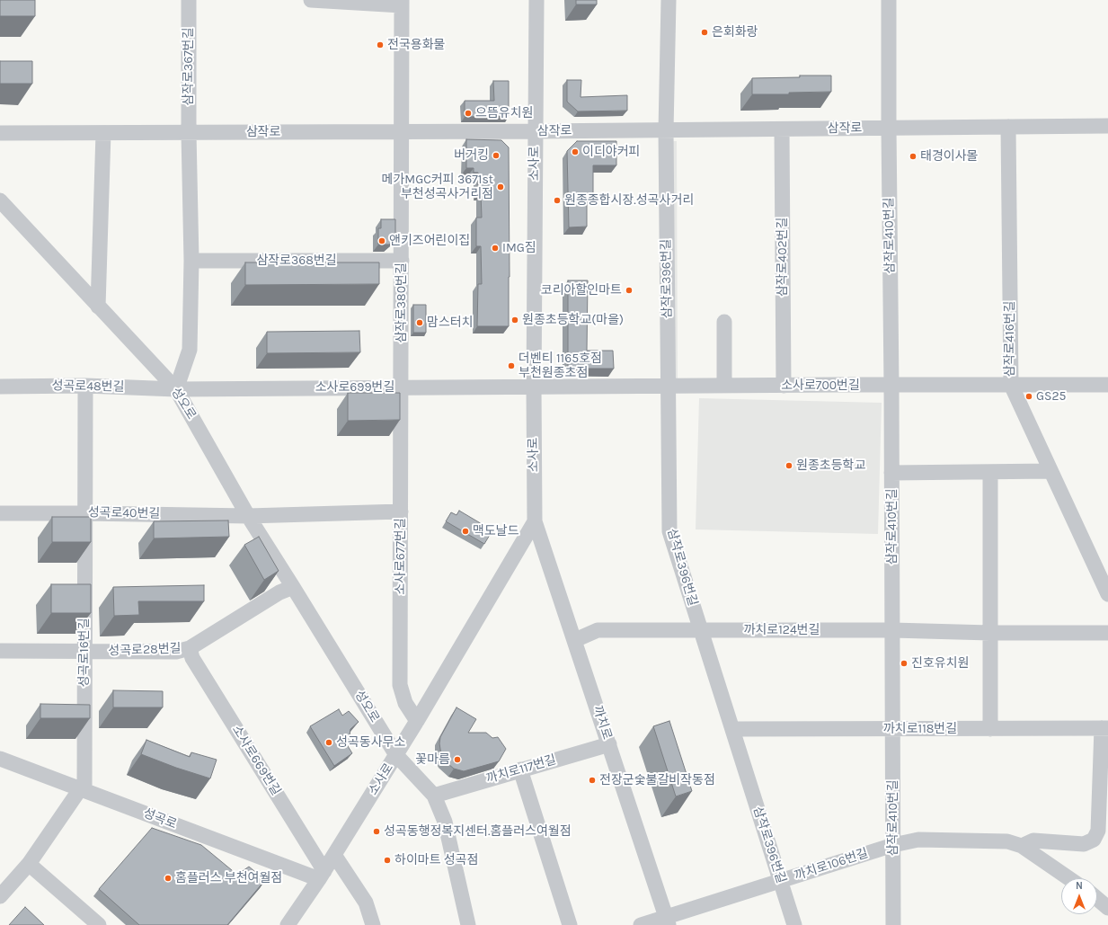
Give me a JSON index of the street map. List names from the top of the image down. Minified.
{"streets":{"street":["삼작로367번길","삼작로","소사로","삼작로410번길","삼작로402번길","삼작로368번길","삼작로396번길","삼작로380번길","삼작로416번길","소사로700번길","성곡로48번길","소사로699번길","성오로","성곡로40번길","소사로677번길","까치로124번길","성곡로28번길","성곡로16번길","까치로","까치로118번길","소사로669번길","까치로117번길","성곡로","까치로106번길"]},"crossings":[["삼작로367번길","삼작로"],["삼작로","소사로"],["삼작로","삼작로410번길"],["삼작로","삼작로402번길"],["삼작로","삼작로396번길"],["삼작로","삼작로380번길"],["삼작로","삼작로416번길"],["소사로","소사로700번길"],["소사로","소사로699번길"],["소사로","성오로"],["소사로","소사로677번길"],["소사로","까치로"],["소사로","소사로669번길"],["소사로","성곡로"],["삼작로410번길","소사로700번길"],["삼작로410번길","까치로124번길"],["삼작로410번길","까치로118번길"],["삼작로410번길","까치로106번길"],["삼작로402번길","소사로700번길"],["삼작로368번길","삼작로380번길"],["삼작로396번길","소사로700번길"],["삼작로396번길","까치로124번길"],["삼작로396번길","까치로118번길"],["삼작로396번길","까치로106번길"],["삼작로380번길","소사로699번길"],["삼작로380번길","소사로677번길"],["삼작로416번길","소사로700번길"],["소사로700번길","소사로699번길"],["성곡로48번길","소사로699번길"],["성곡로48번길","성오로"],["성곡로48번길","성곡로16번길"],["소사로699번길","성오로"],["소사로699번길","소사로677번길"],["성오로","성곡로40번길"],["성오로","성곡로28번길"],["성오로","까치로117번길"],["성곡로40번길","성곡로16번길"],["까치로124번길","까치로"],["성곡로28번길","성곡로16번길"],["성곡로28번길","소사로669번길"],["성곡로16번길","성곡로"],["까치로","까치로117번길"],["까치로","까치로106번길"],["소사로669번길","성곡로"]],"places":["은회화랑","전국용화물","으뜸유치원","이디야커피","버거킹","태경이사몰","메가MGC커피 3671st 부천성곡사거리점","원종종합시장.성곡사거리","앤키즈어린이집","IMG짐","코리아할인마트","원종초등학교(마을)","맘스터치","더벤티 1165호점 부천원종초점","GS25","원종초등학교","맥도날드","진호유치원","성곡동사무소","꽃마름","전장군숯불갈비작동점","성곡동행정복지센터.홈플러스여월점","하이마트 성곡점","홈플러스 부천여월점"],"north":"top"}
